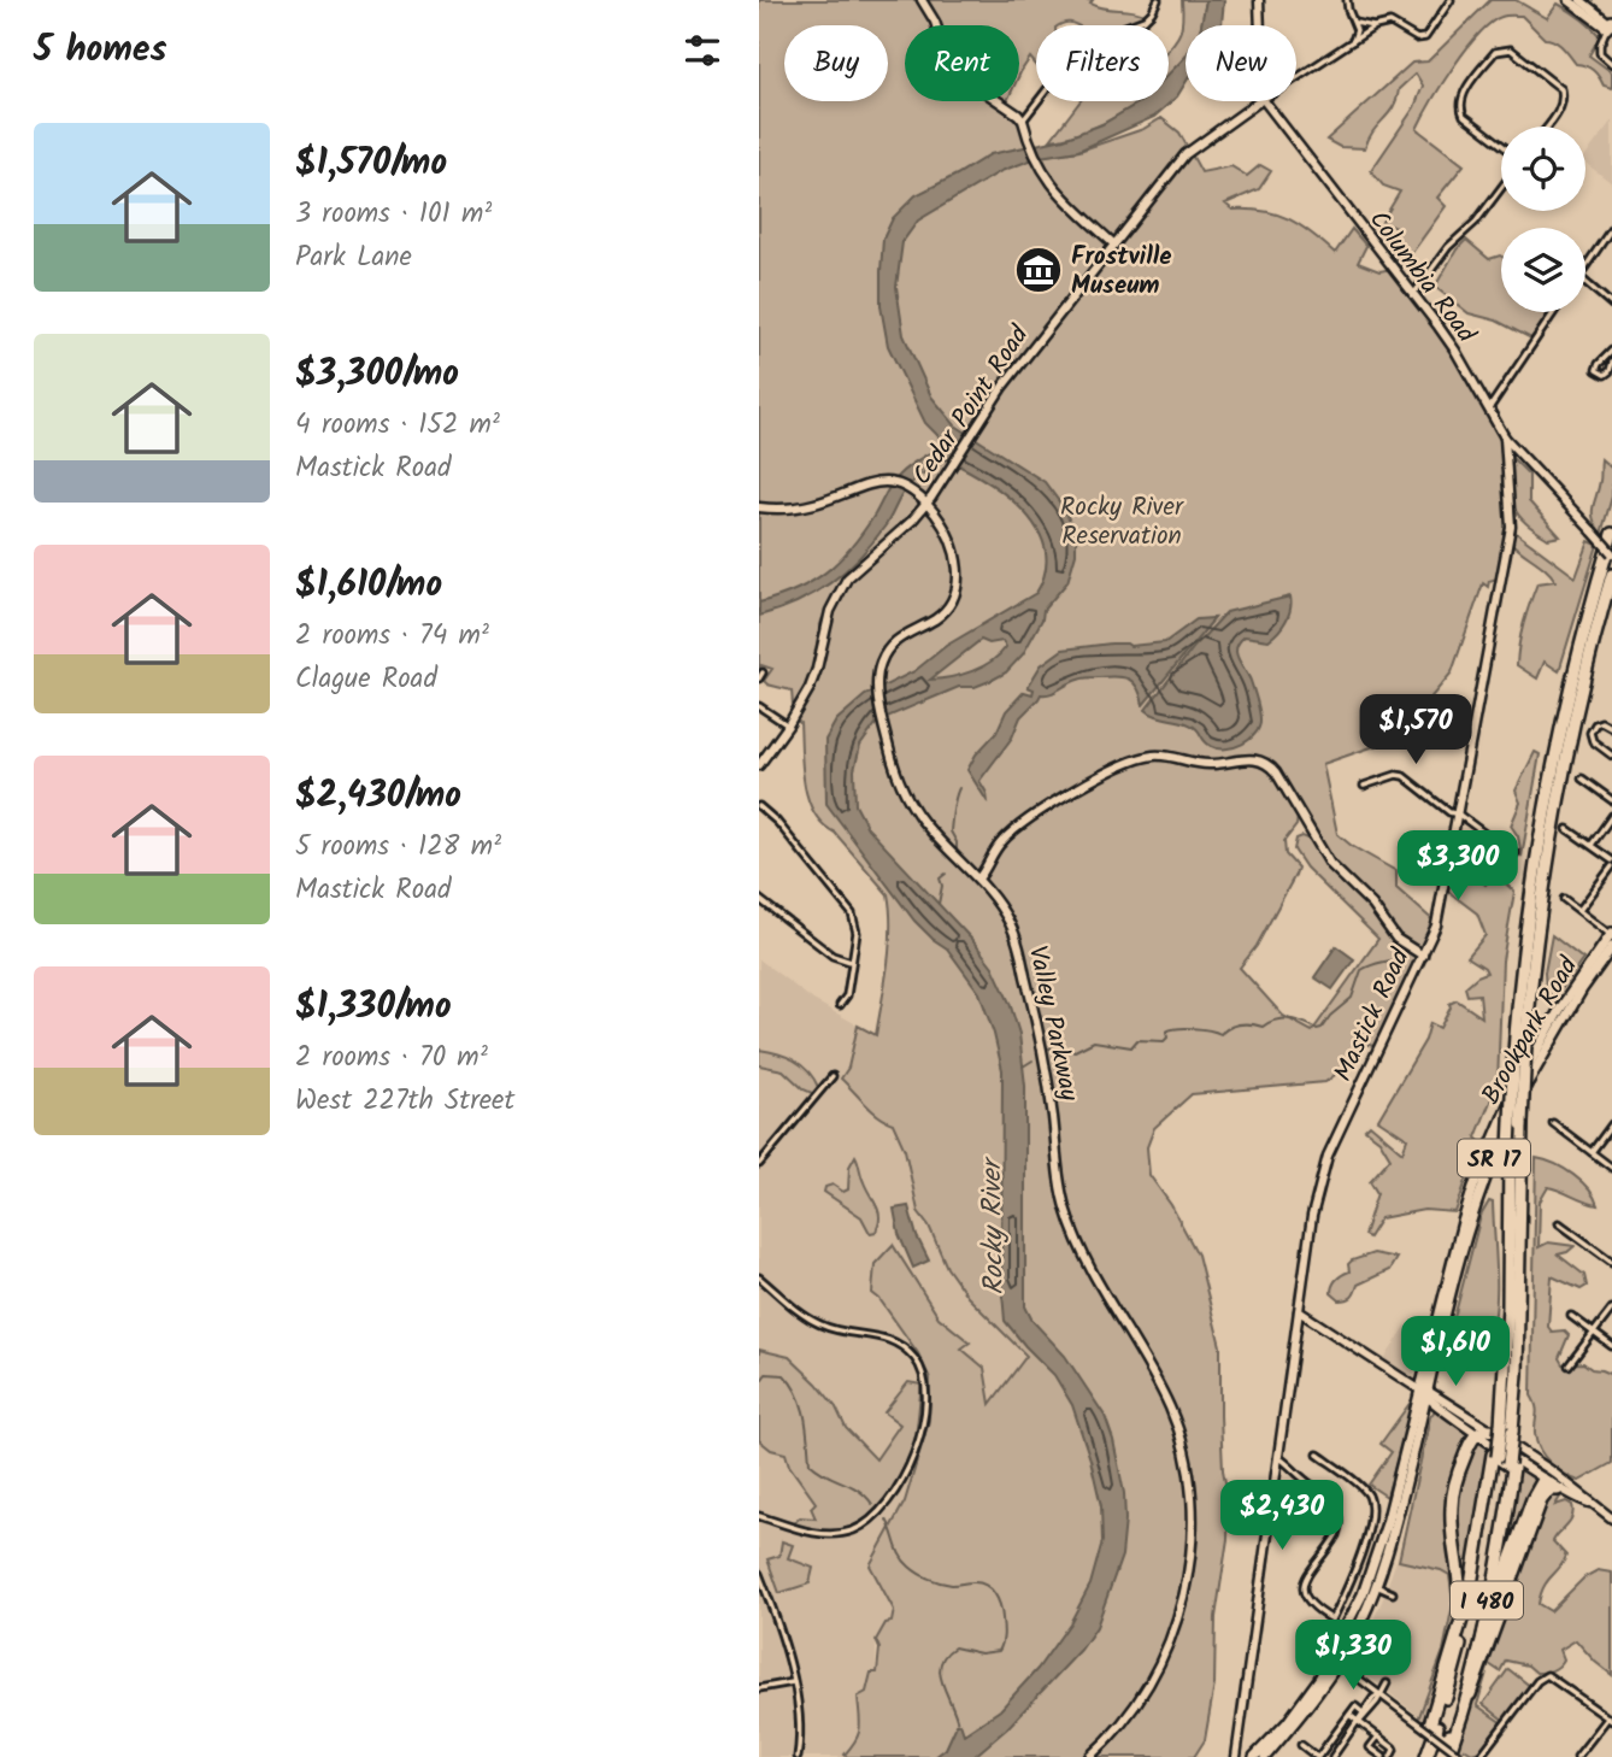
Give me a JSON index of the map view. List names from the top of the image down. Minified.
{"streets":{"highway":["I 480"],"main road":["Brookpark Road","SR 17"],"street":["Columbia Road","Cedar Point Road","Mastick Road","Valley Parkway"]},"crossings":[["Columbia Road","Mastick Road"],["Cedar Point Road","Valley Parkway"]],"water":["Rocky River"],"parks":["Rocky River Reservation"],"places":{"museum":["Frostville Museum"]},"page":{"heading":"5 homes","chip":["Buy","Rent","Filters","New"],"list":[{"name":"$1,570/mo","note":"3 rooms · 101 m² · Park Lane"},{"name":"$3,300/mo","note":"4 rooms · 152 m² · Mastick Road"},{"name":"$1,610/mo","note":"2 rooms · 74 m² · Clague Road"},{"name":"$2,430/mo","note":"5 rooms · 128 m² · Mastick Road"},{"name":"$1,330/mo","note":"2 rooms · 70 m² · West 227th Street"}],"price":["$1,570","$3,300","$1,610","$2,430","$1,330"]}}
